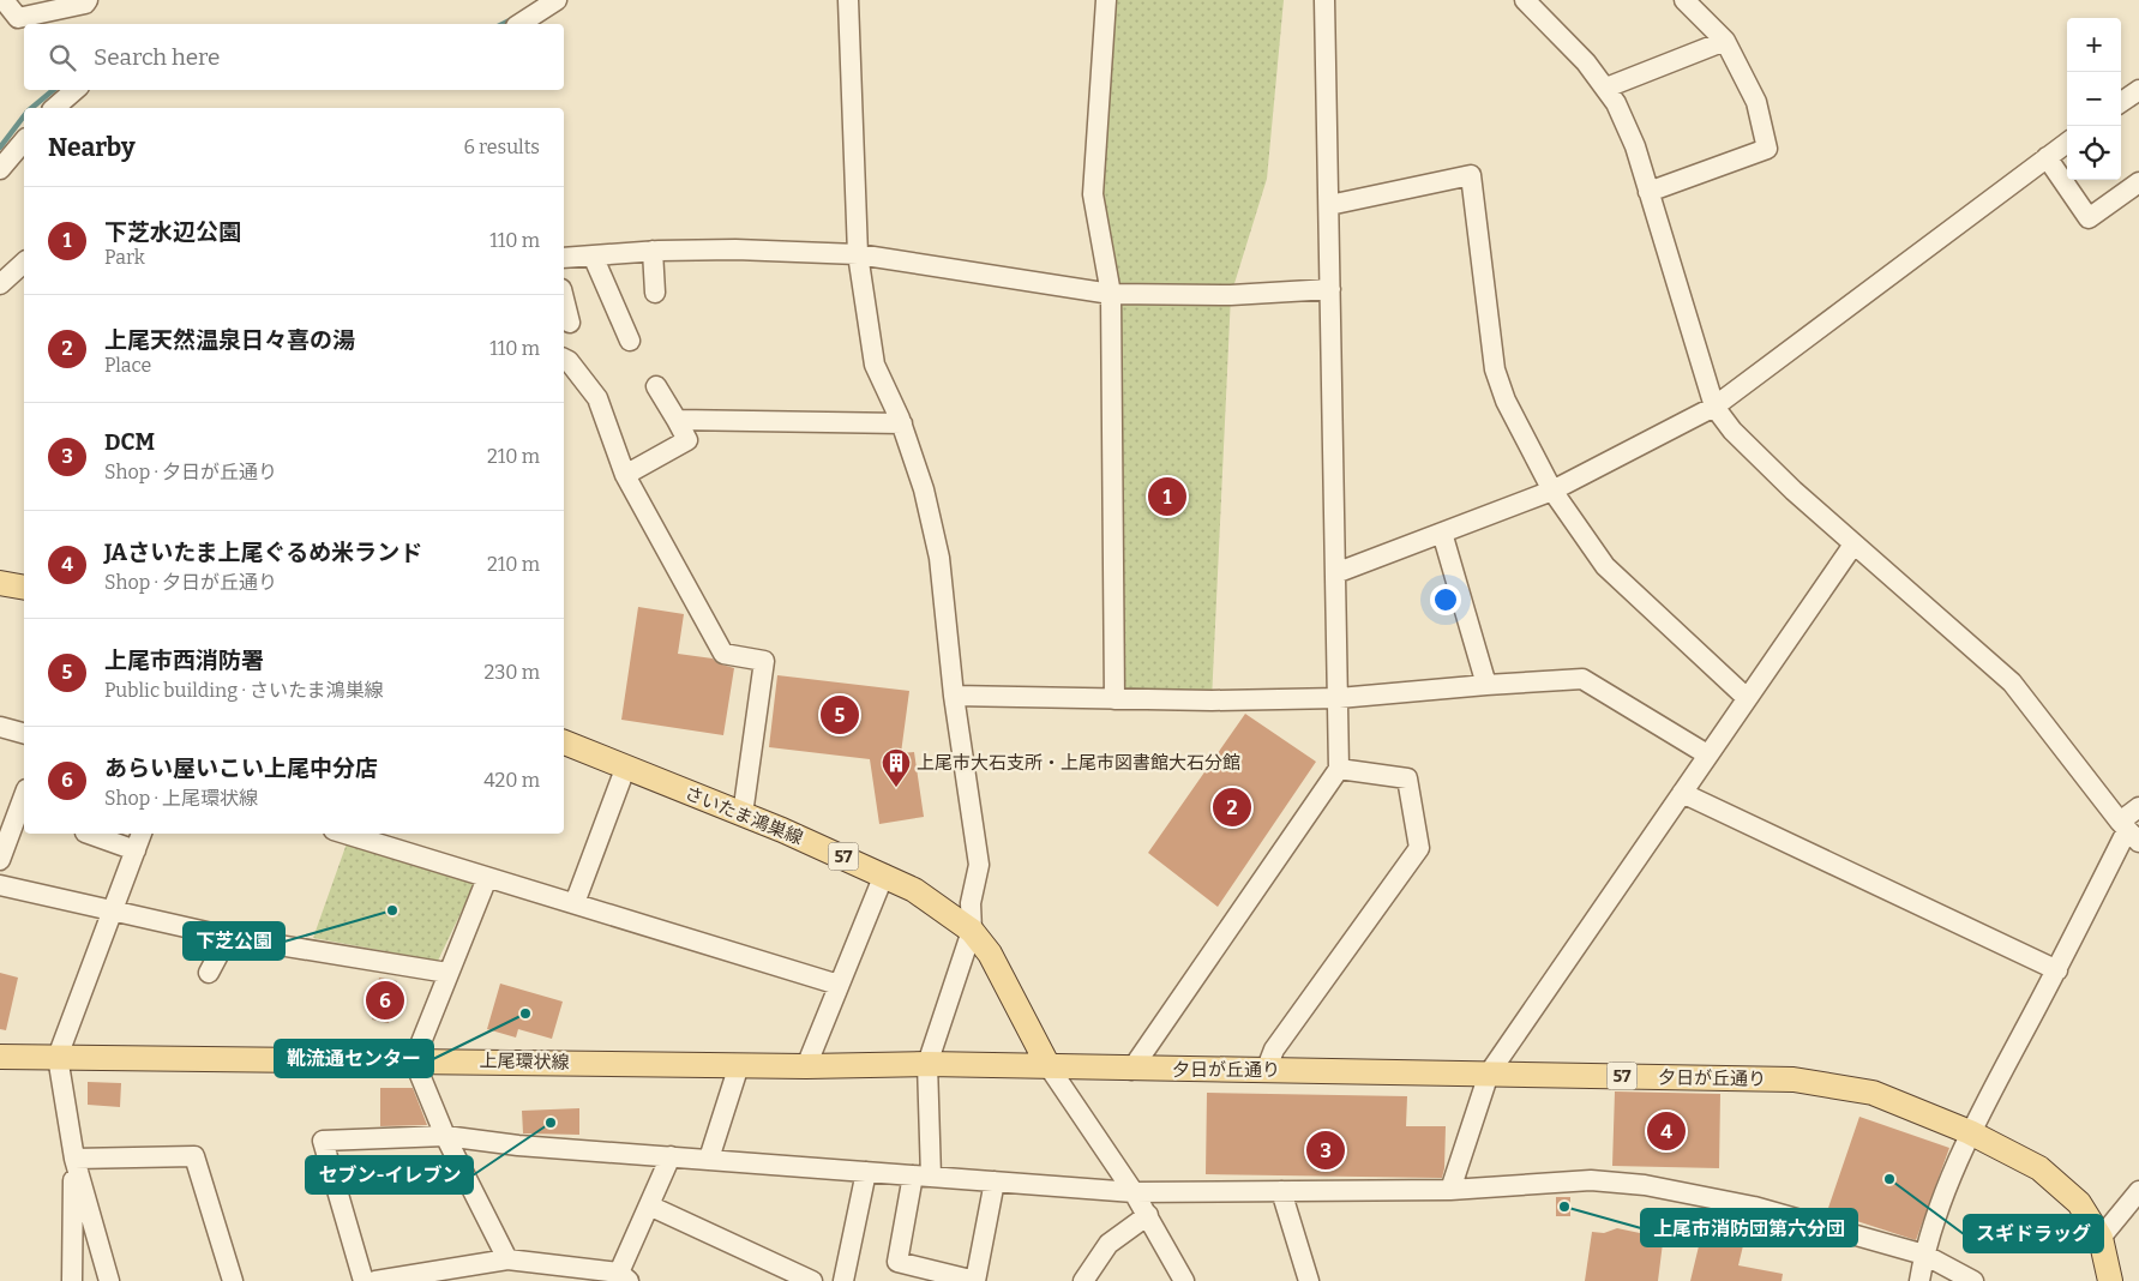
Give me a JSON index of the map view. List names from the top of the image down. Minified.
{"streets":{"main road":["さいたま鴻巣線","57","上尾環状線","夕日が丘通り"]},"crossings":[["さいたま鴻巣線","上尾環状線"],["さいたま鴻巣線","夕日が丘通り"],["上尾環状線","夕日が丘通り"]],"places":{"building":["上尾市大石支所・上尾市図書館大石分館"],"other":["下芝公園","靴流通センター","セブン-イレブン","スギドラッグ","上尾市消防団第六分団"]},"page":{"map_buttons":["+","−"],"search":"Search here","heading":["Nearby","6 results"],"list":[{"mark":"1","name":"下芝水辺公園","note":"Park","value":"110 m"},{"mark":"2","name":"上尾天然温泉日々喜の湯","note":"Place","value":"110 m"},{"mark":"3","name":"DCM","note":"Shop · 夕日が丘通り","value":"210 m"},{"mark":"4","name":"JAさいたま上尾ぐるめ米ランド","note":"Shop · 夕日が丘通り","value":"210 m"},{"mark":"5","name":"上尾市西消防署","note":"Public building · さいたま鴻巣線","value":"230 m"},{"mark":"6","name":"あらい屋いこい上尾中分店","note":"Shop · 上尾環状線","value":"420 m"}],"pins":["1","5","2","6","4","3"]}}
